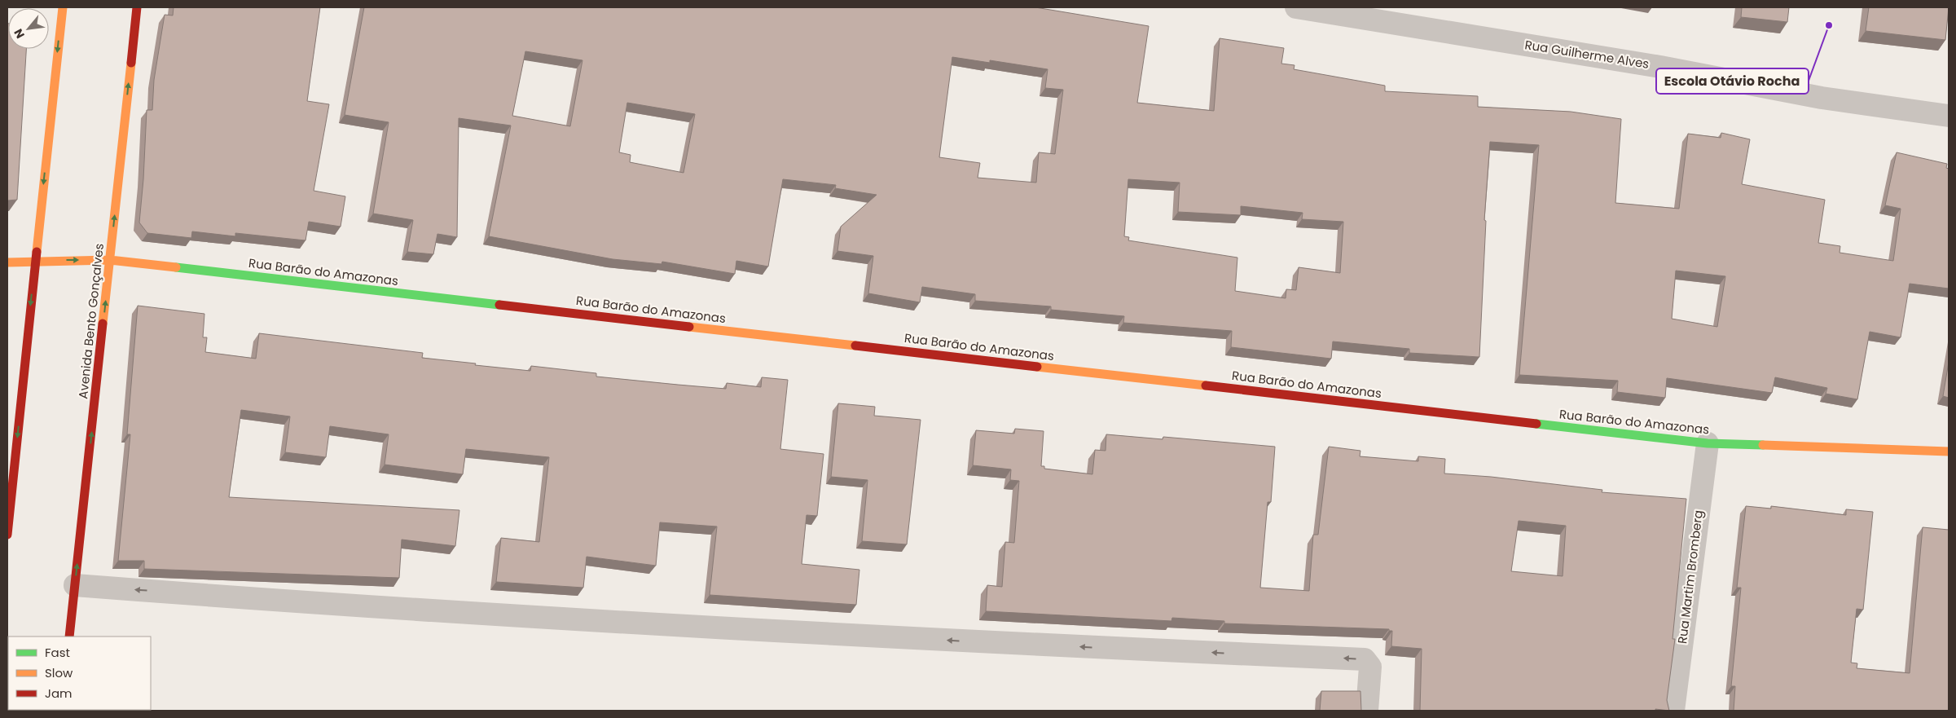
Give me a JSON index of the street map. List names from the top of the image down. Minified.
{"streets":{"street":["Rua Guilherme Alves","Rua Barão do Amazonas","Avenida Bento Gonçalves","Rua Martim Bromberg"]},"crossings":[["Rua Barão do Amazonas","Avenida Bento Gonçalves"],["Rua Barão do Amazonas","Rua Martim Bromberg"]],"places":["Escola Otávio Rocha"],"legend":["Fast","Slow","Jam"],"north":"bottom left"}
